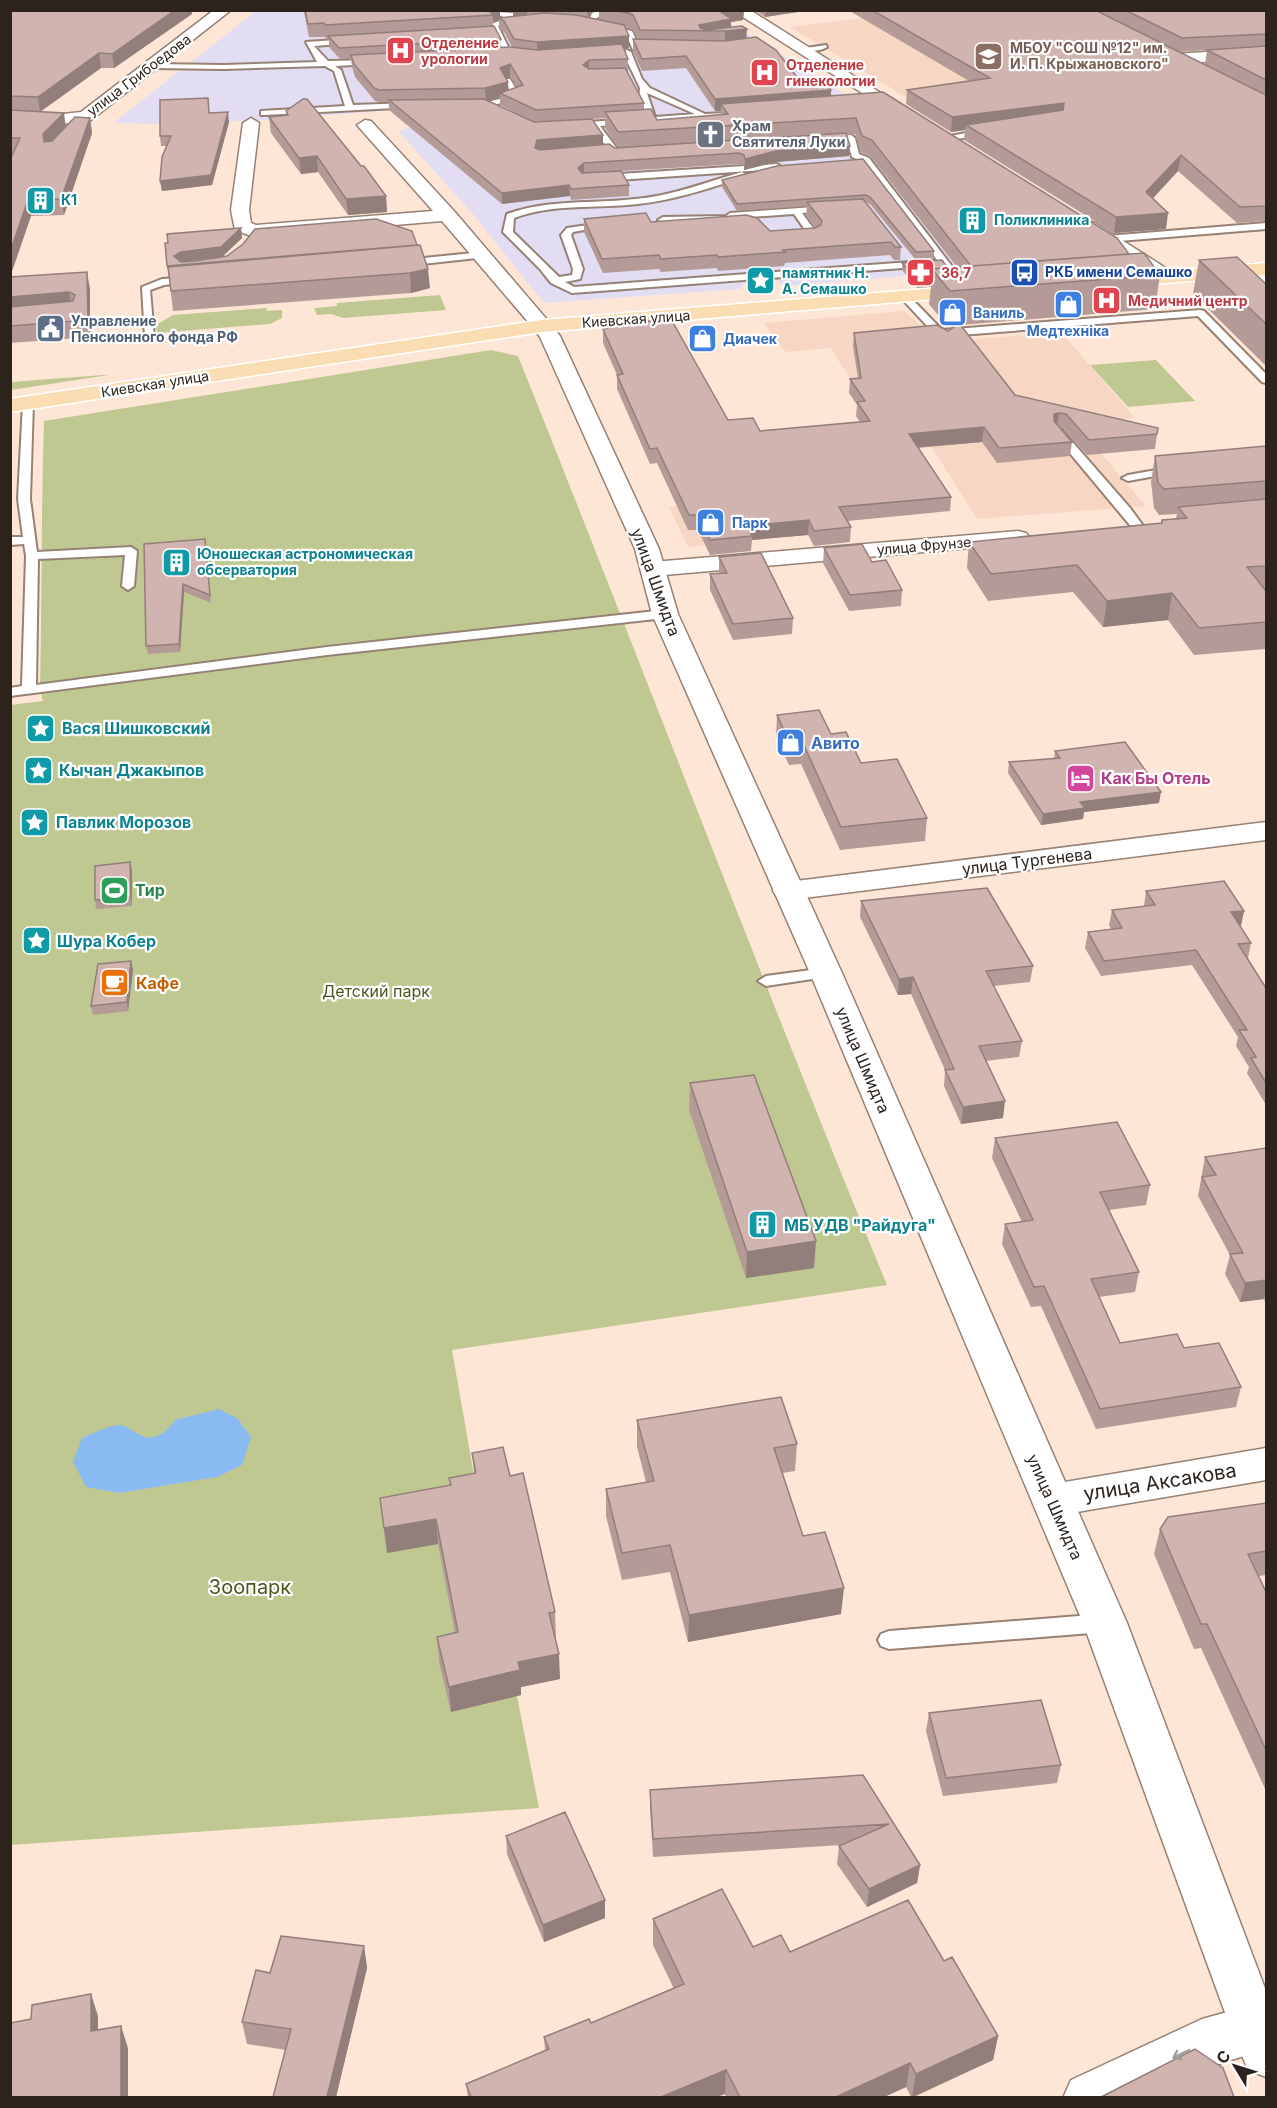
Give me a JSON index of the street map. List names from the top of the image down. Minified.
{"streets":{"main road":["Киевская улица"],"street":["улица Грибоедова","улица Фрунзе","улица Шмидта","улица Тургенева","улица Аксакова"]},"crossings":[["Киевская улица","улица Шмидта"],["улица Фрунзе","улица Шмидта"],["улица Шмидта","улица Тургенева"],["улица Шмидта","улица Аксакова"]],"parks":["Детский парк","Зоопарк"],"places":{"hospital":["Отделение урологии","Отделение гинекологии","Медичний центр"],"school or university":["МБОУ \"СОШ №12\" им. И. П. Крыжановского\""],"church":["Храм Святителя Луки"],"building":["К1","Поликлиника","Юношеская астрономическая обсерватория","МБ УДВ \"Райдуга\""],"bus stop":["РКБ имени Семашко"],"pharmacy":["36,7"],"place":["памятник Н. А. Семашко","Вася Шишковский","Кычан Джакыпов","Павлик Морозов","Шура Кобер"],"shop":["Медтехніка","Ваниль","Диачек","Парк","Авито"],"public building":["Управление Пенсионного фонда РФ"],"hotel":["Как Бы Отель"],"sports":["Тир"],"cafe":["Кафе"]},"north":"top left"}
